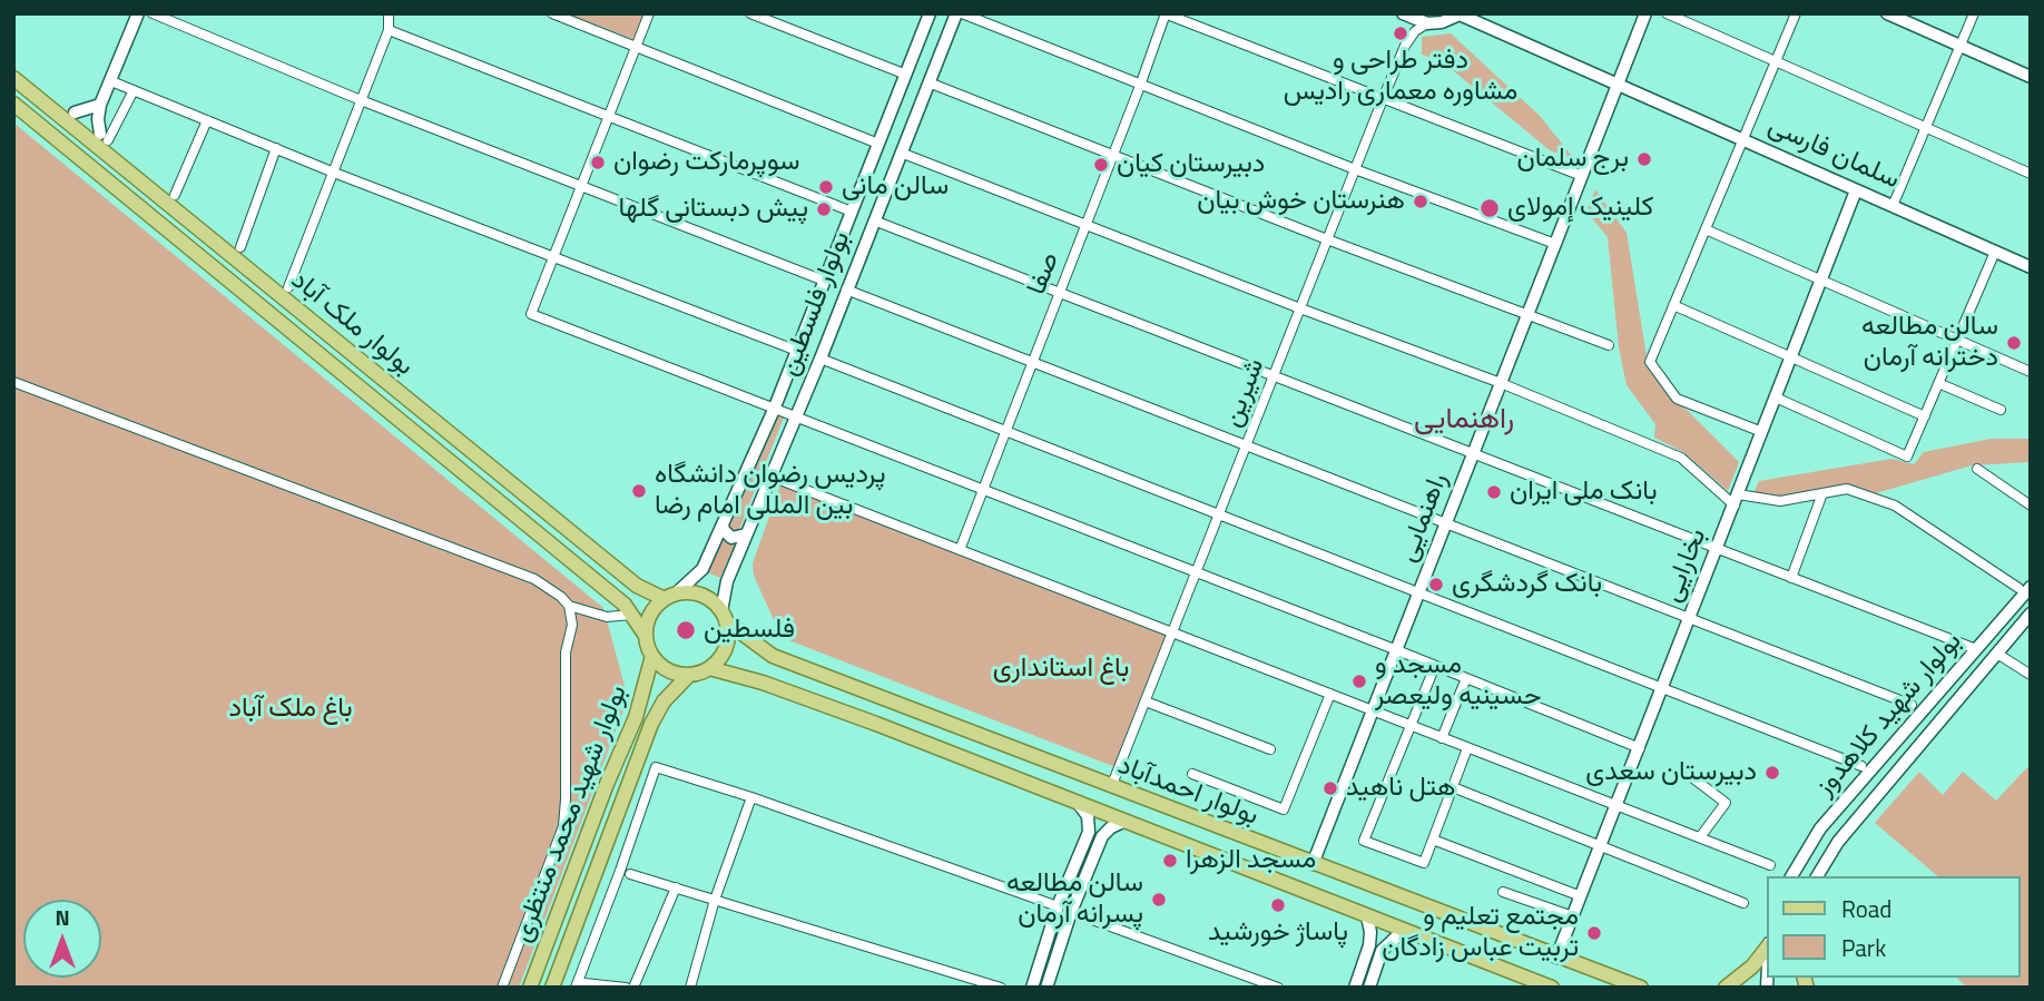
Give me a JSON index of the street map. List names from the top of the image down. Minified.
{"streets":{"main road":["سلمان فارسی","بولوار فلسطین","بولوار ملک آباد","راهنمایی","بخارایی","بولوار شهید کلاهدوز","بولوار احمدآباد","بولوار شهید محمد منتظری"],"street":["صفا","شیرین"]},"crossings":[["سلمان فارسی","راهنمایی"],["سلمان فارسی","بخارایی"],["بولوار فلسطین","بولوار ملک آباد"],["بولوار فلسطین","بولوار احمدآباد"],["بولوار فلسطین","بولوار شهید محمد منتظری"],["بولوار ملک آباد","بولوار احمدآباد"],["بولوار ملک آباد","بولوار شهید محمد منتظری"],["شیرین","بولوار احمدآباد"],["راهنمایی","بولوار احمدآباد"],["بخارایی","بولوار احمدآباد"],["بولوار احمدآباد","بولوار شهید محمد منتظری"]],"districts":["راهنمایی"],"parks":["باغ استانداری","باغ ملک آباد"],"places":["دفتر طراحی و مشاوره معماری رادیس","برج سلمان","سوپرمارکت رضوان","دبیرستان کیان","سالن مانی","هنرستان خوش بیان","کلینیک إمولای","پیش دبستانی گلها","سالن مطالعه دخترانه آرمان","پردیس رضوان دانشگاه بین المللی امام رضا","بانک ملی ایران","بانک گردشگری","فلسطین","مسجد و حسینیه ولیعصر","دبیرستان سعدی","هتل ناهید","مسجد الزهرا","سالن مطالعه پسرانه آرمان","پاساژ خورشید","مجتمع تعلیم و تربیت عباس زادگان"],"legend":["Road","Park"],"north":"top"}
